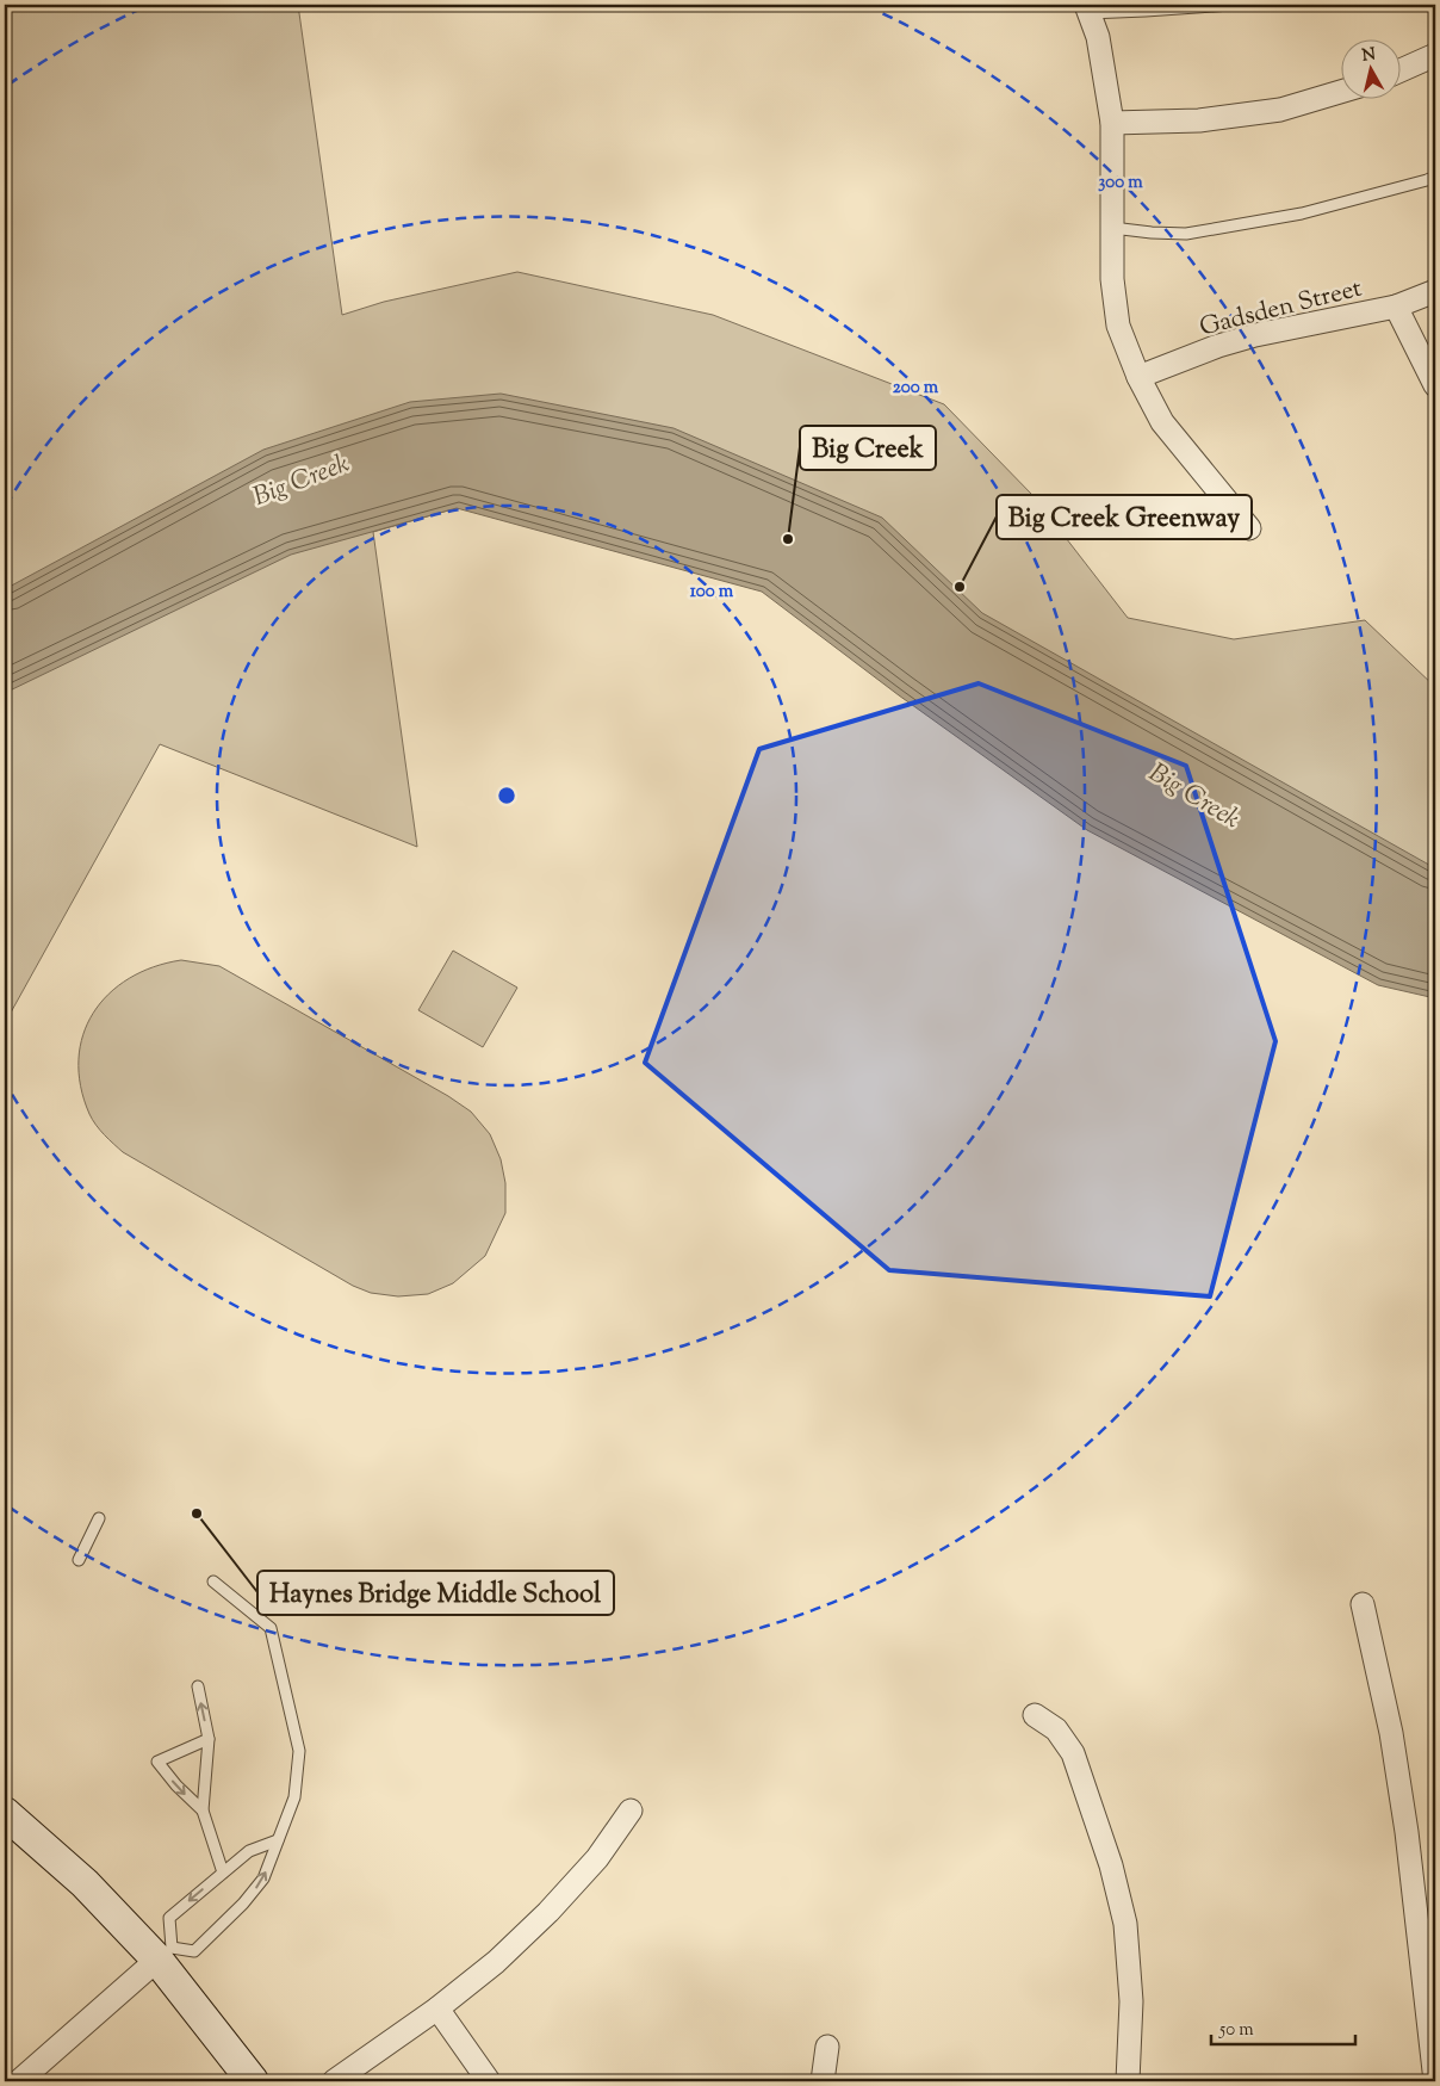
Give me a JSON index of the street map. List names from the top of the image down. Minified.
{"streets":{"street":["Gadsden Street"]},"water":["Big Creek"],"places":["Big Creek","Big Creek Greenway","Haynes Bridge Middle School"],"scale_bar":"50 m","north":"top","rings":["300 m","200 m","100 m"]}
